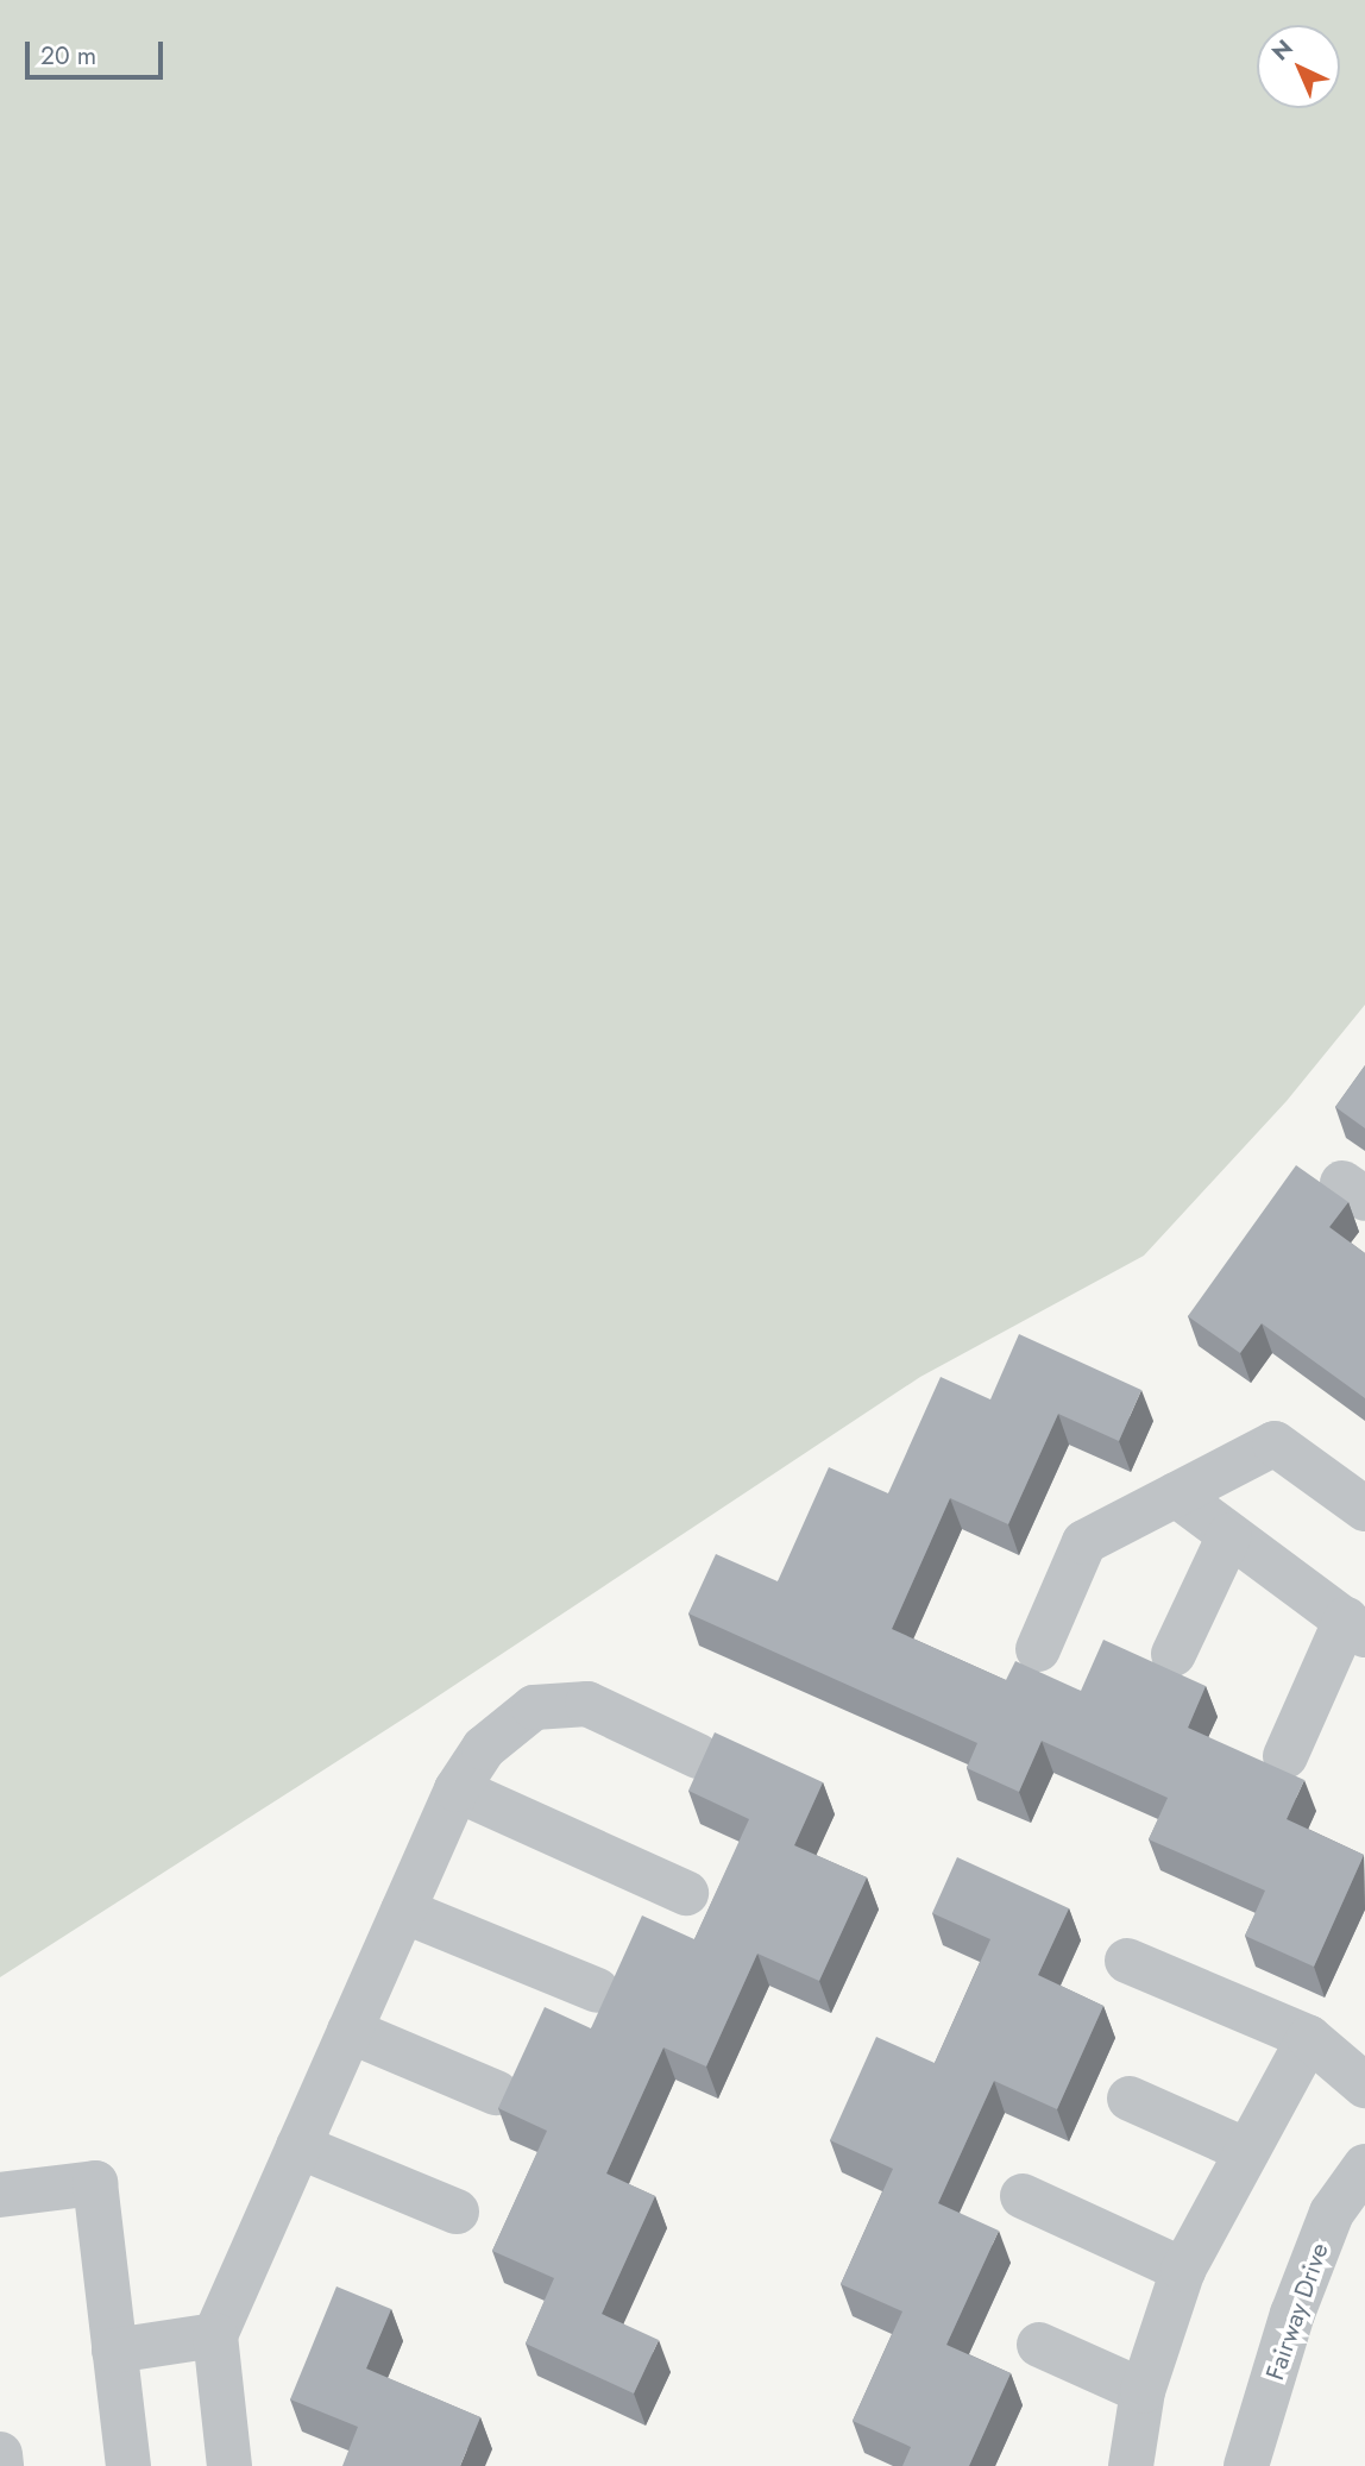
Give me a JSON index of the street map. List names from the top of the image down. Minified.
{"streets":{"street":["Fairway Drive"]},"scale_bar":"20 m","north":"top left"}
